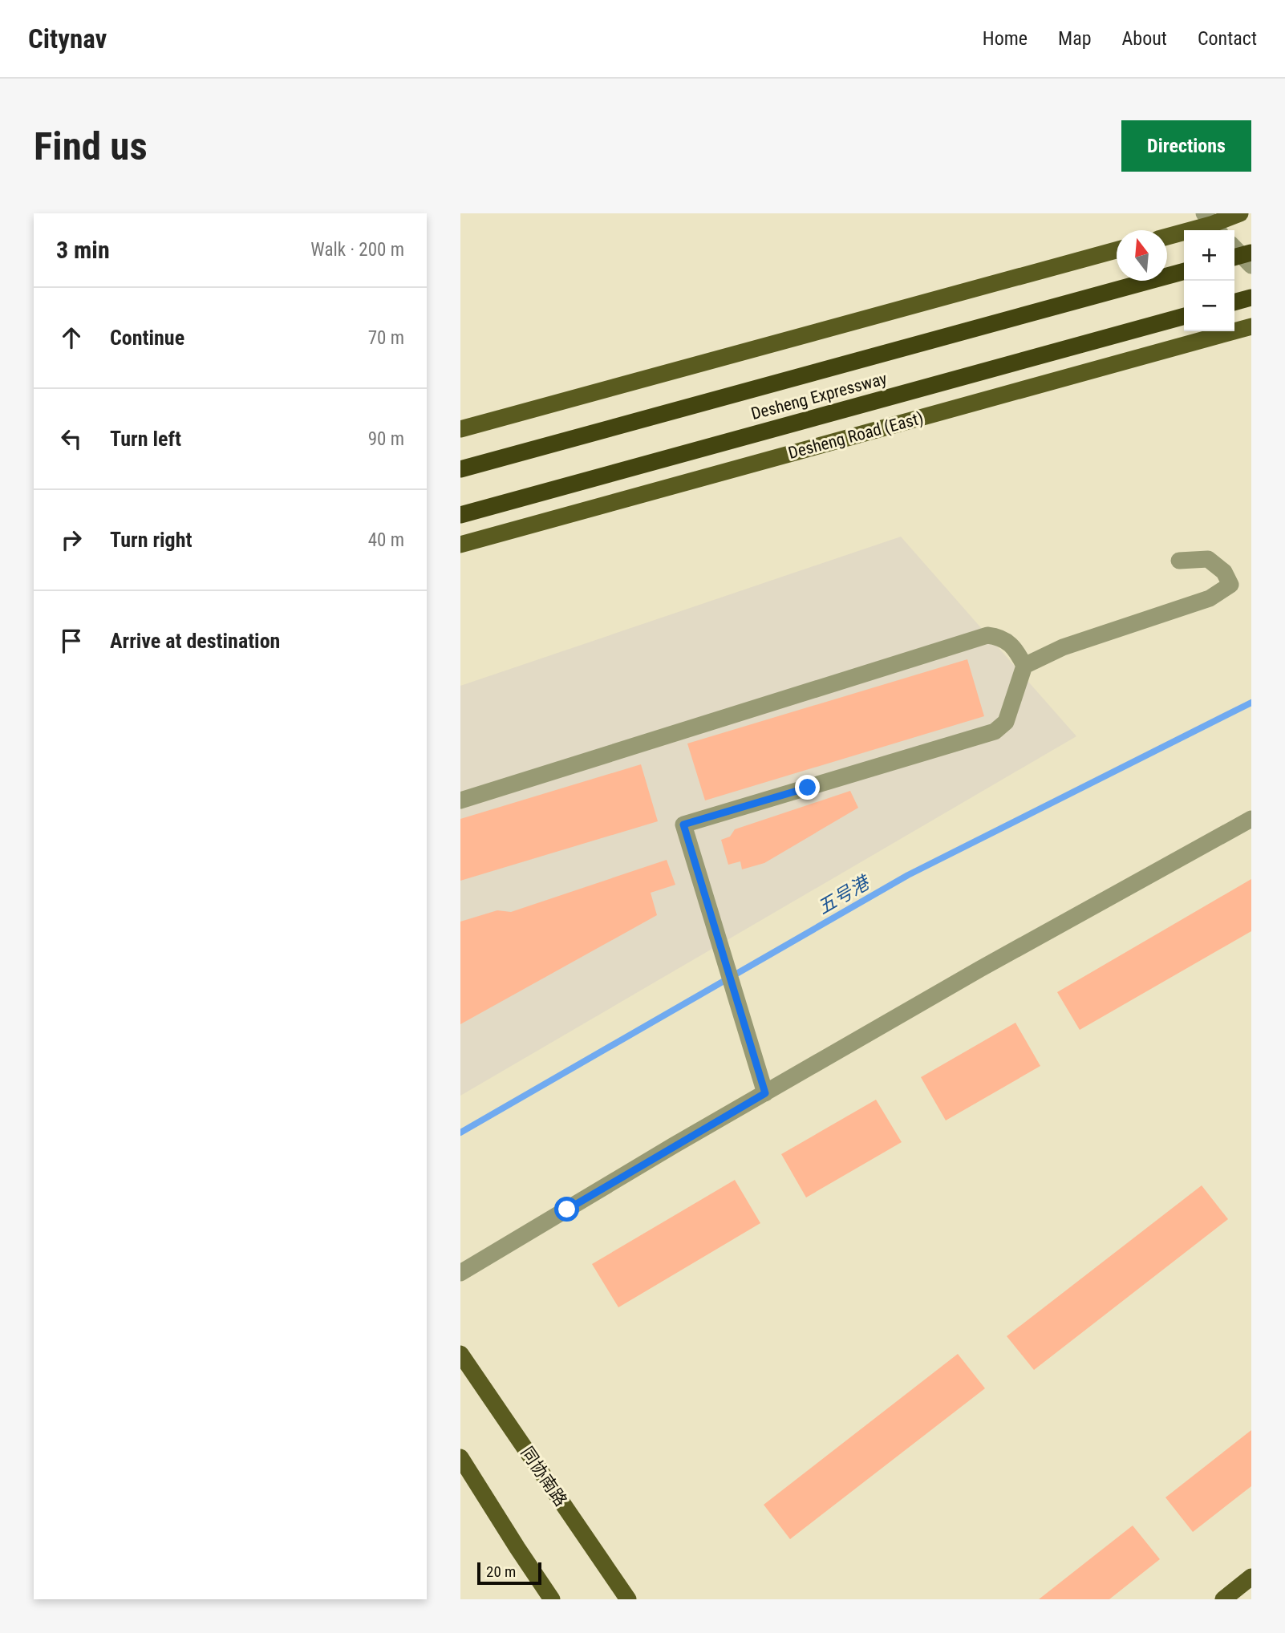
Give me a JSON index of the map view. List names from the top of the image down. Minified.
{"streets":{"highway":["Desheng Expressway"],"main road":["Desheng Road (East)","同协南路"]},"water":["五号港"],"scale_bar":"20 m","north":"top","page":{"header":"Citynav","nav":["Home","Map","About","Contact"],"buttons":"Directions","title":"Find us","heading":["3 min","Walk · 200 m"],"map_buttons":["+","−"],"list":[["Continue","70 m"],["Turn left","90 m"],["Turn right","40 m"],"Arrive at destination"],"scale":"20 m"}}
